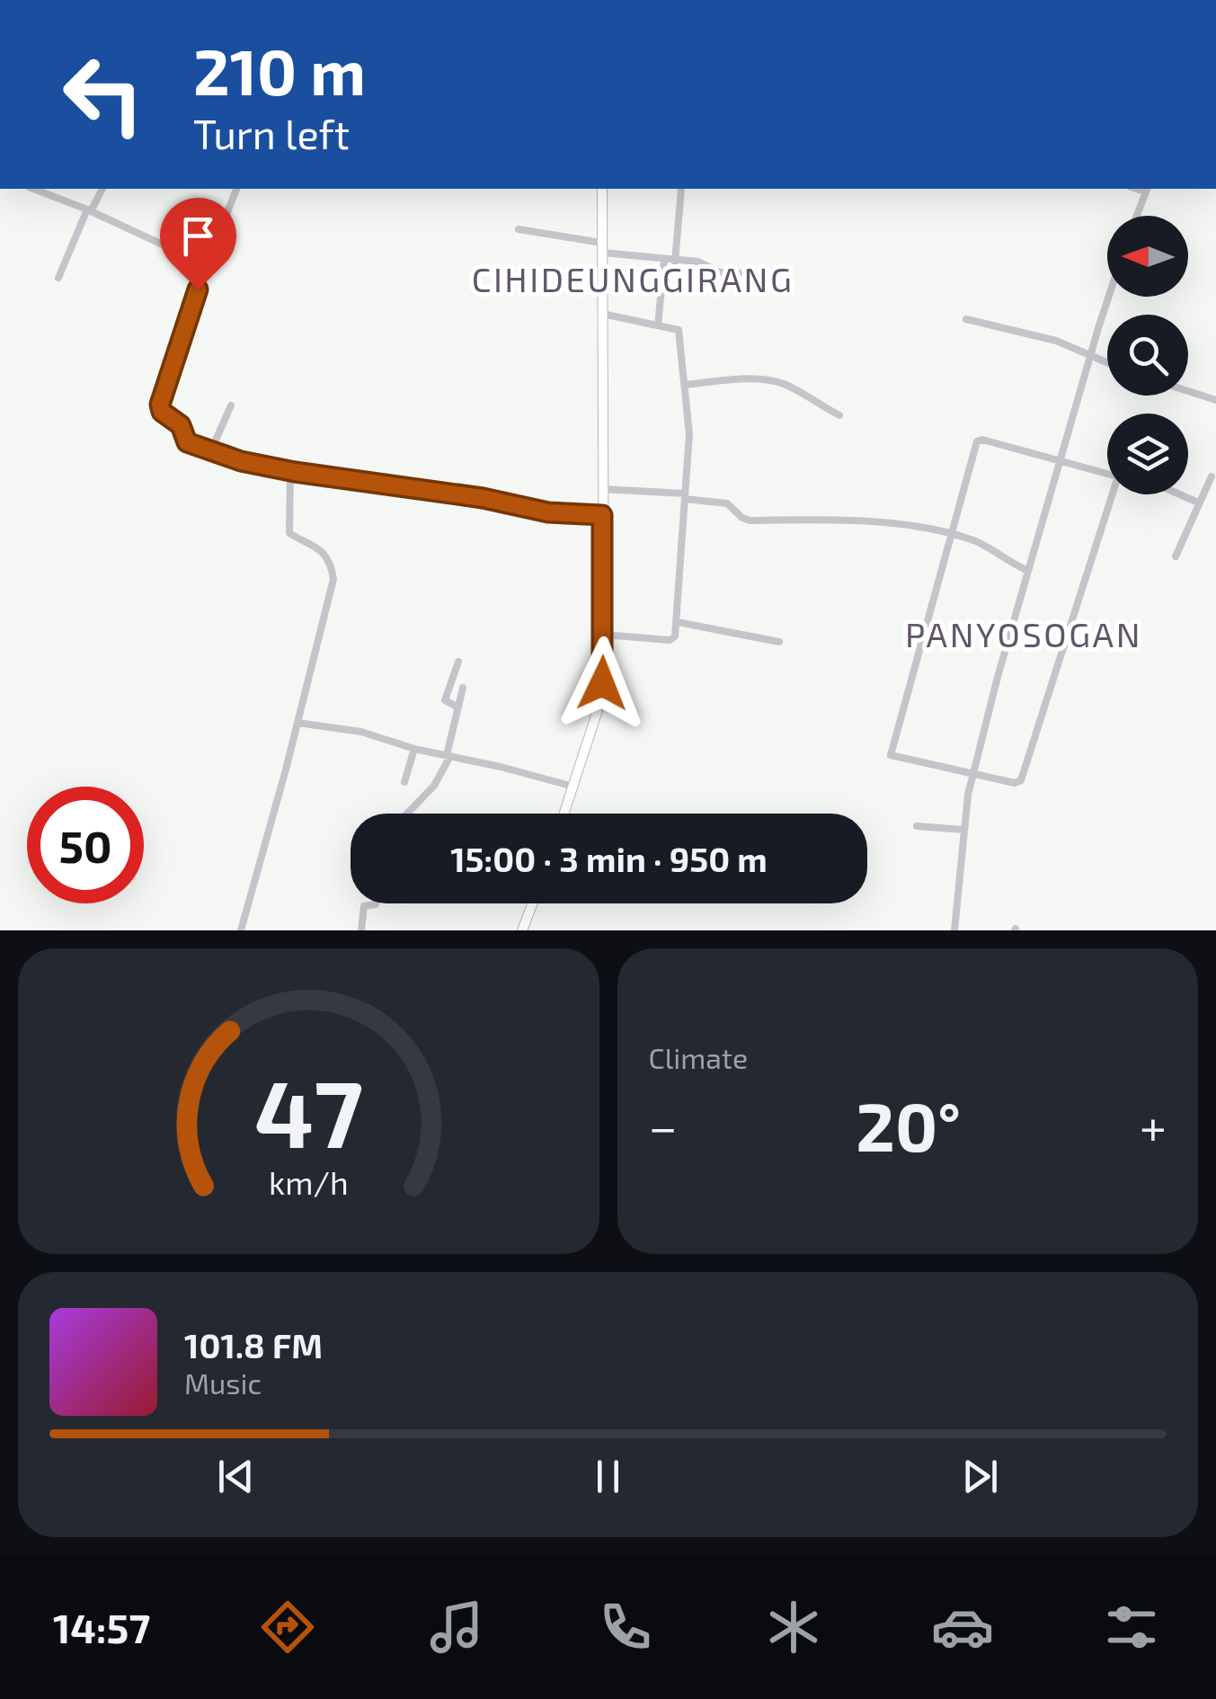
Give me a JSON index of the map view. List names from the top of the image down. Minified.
{"districts":["CIHIDEUNGGIRANG","PANYOSOGAN"],"north":"left","page":{"turn":["210 m","Turn left"],"limit":"50","trip":"15:00 · 3 min · 950 m","tile":"Climate","heat":["−","20°","+"],"song":["101.8 FM","Music"],"tabs":"14:57","gauge":["47","km/h"]}}
